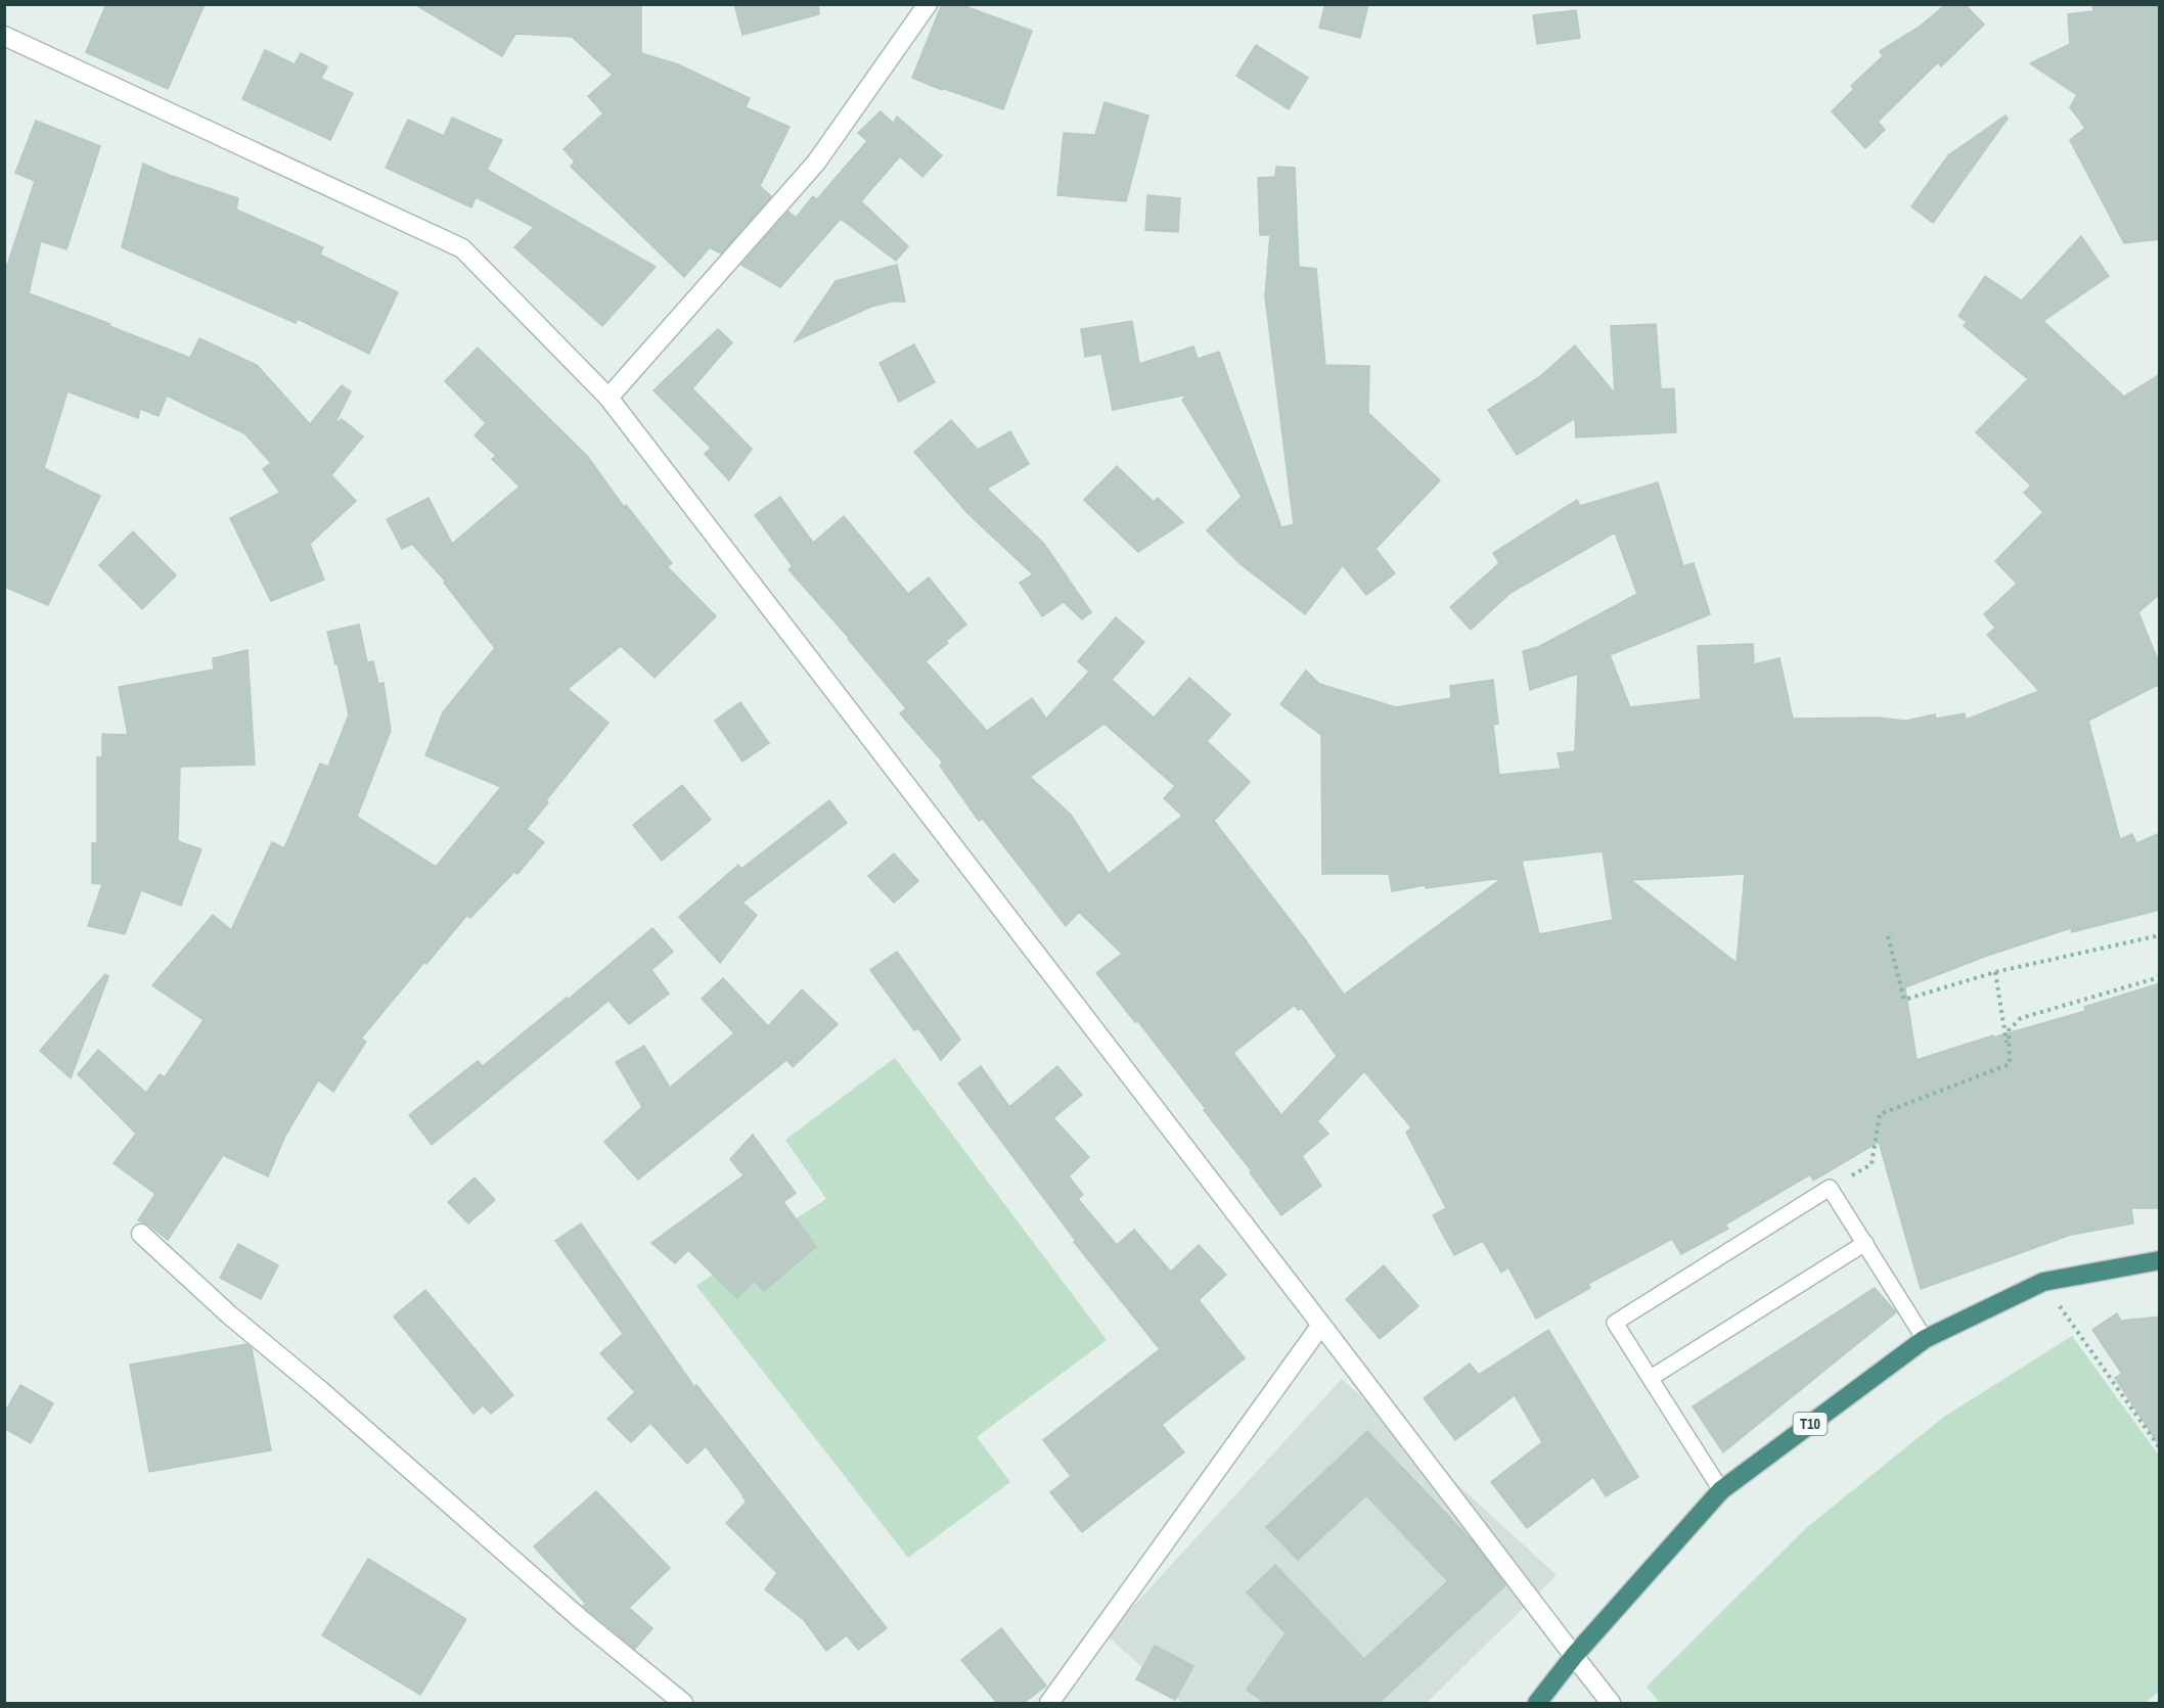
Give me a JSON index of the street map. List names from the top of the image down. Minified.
{"streets":{"highway":["T10"]}}
